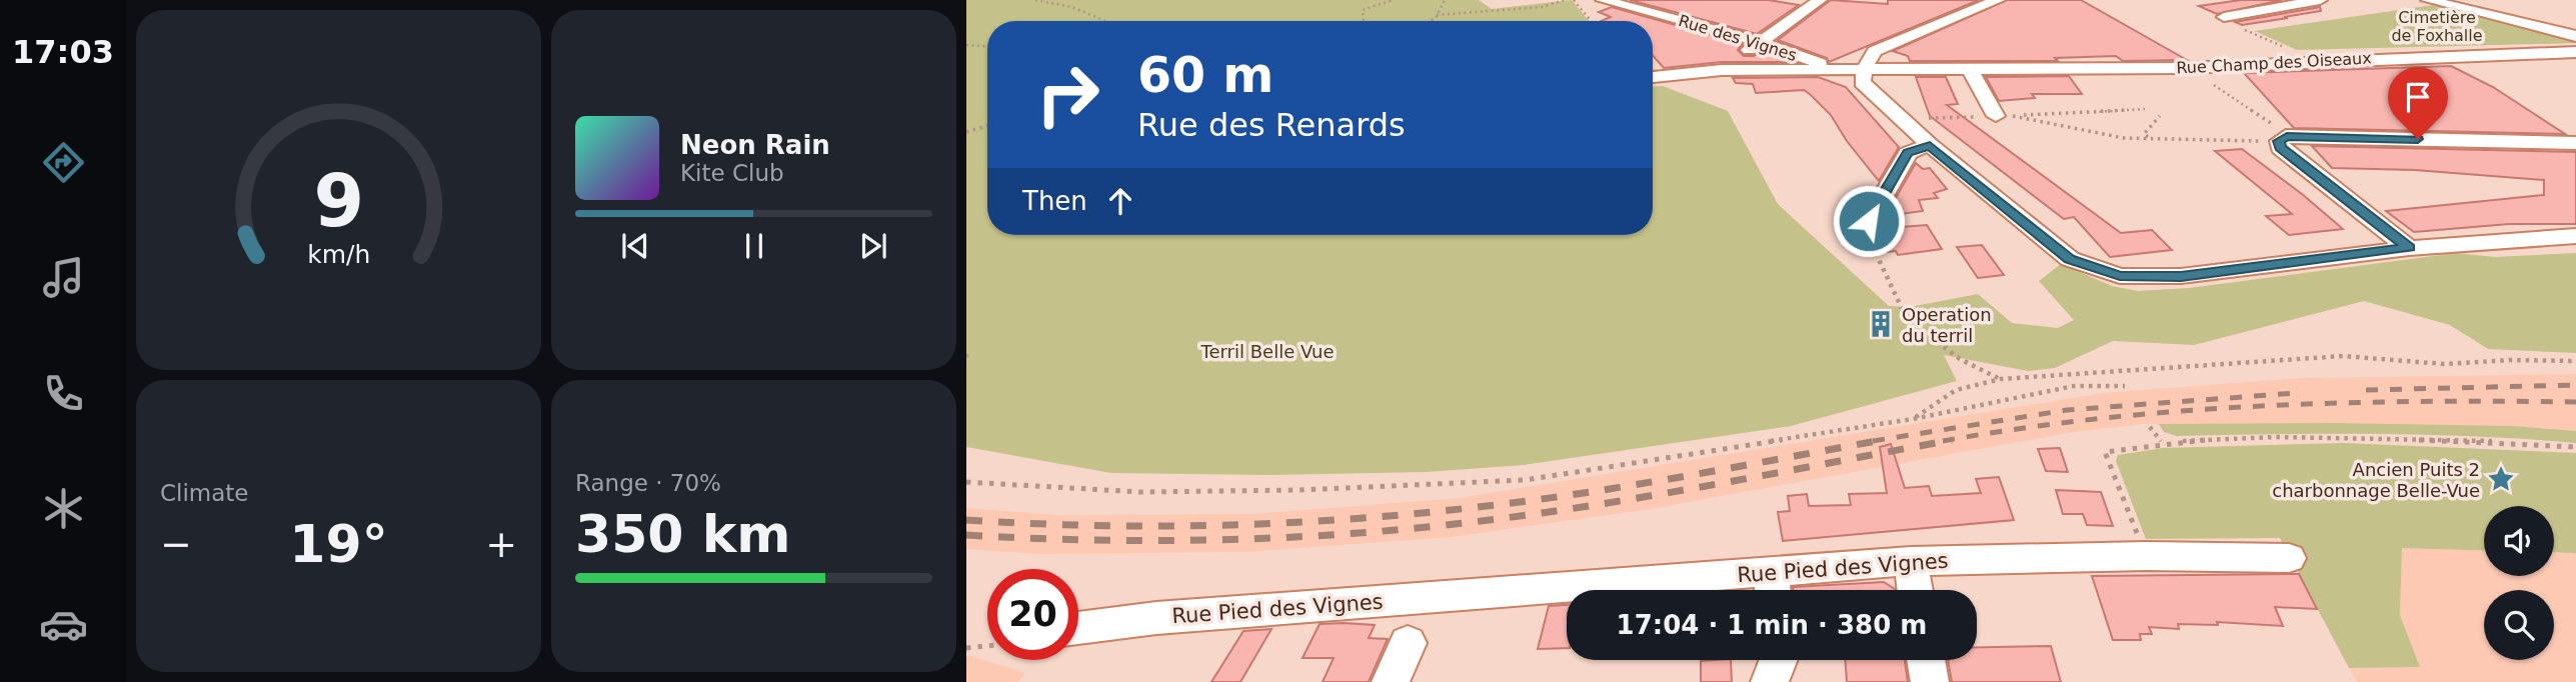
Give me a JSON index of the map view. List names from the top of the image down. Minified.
{"streets":{"street":["Rue des Vignes","Rue Champ des Oiseaux","Rue Pied des Vignes"]},"crossings":[["Rue des Vignes","Rue Champ des Oiseaux"]],"parks":["Cimetière de Foxhalle","Terril Belle Vue"],"places":{"building":["Operation du terril"],"place":["Ancien Puits 2 charbonnage Belle-Vue"]},"page":{"tabs":"17:03","turn":["60 m","Rue des Renards"],"song":["Neon Rain","Kite Club"],"then":"Then","tile":["Climate",["Range · 70%","350 km"]],"heat":["−","19°","+"],"limit":"20","trip":"17:04 · 1 min · 380 m","gauge":["9","km/h"]}}
